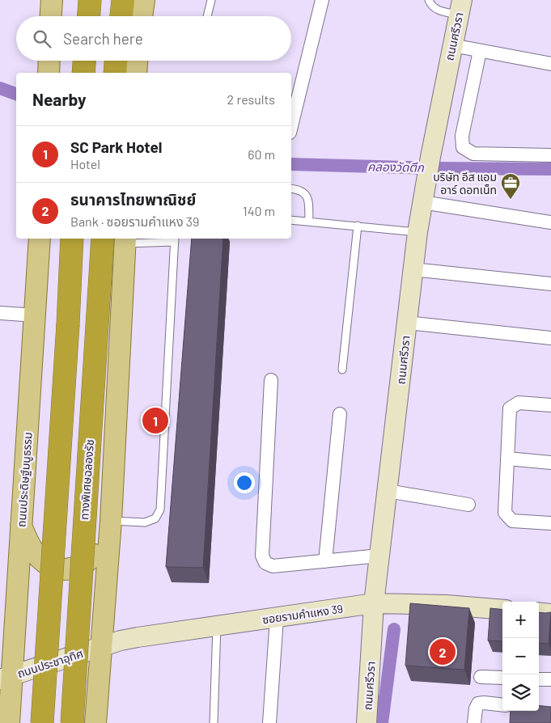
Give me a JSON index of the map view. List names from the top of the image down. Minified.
{"streets":{"highway":["ทางพิเศษฉลองรัช"],"main road":["ถนนประดิษฐ์มนูธรรม"],"street":["ถนนศรีวรา","ซอยรามคำแหง 39","ถนนประชาอุทิศ"]},"crossings":[["ถนนศรีวรา","ซอยรามคำแหง 39"],["ถนนประดิษฐ์มนูธรรม","ถนนประชาอุทิศ"],["ซอยรามคำแหง 39","ถนนประชาอุทิศ"]],"water":["คลองวัดตึก"],"places":{"office":["บริษัท อีส แอม อาร์ ดอทเน็ท"]},"page":{"search":"Search here","heading":["Nearby","2 results"],"list":[{"mark":"1","name":"SC Park Hotel","note":"Hotel","value":"60 m"},{"mark":"2","name":"ธนาคารไทยพาณิชย์","note":"Bank · ซอยรามคำแหง 39","value":"140 m"}],"pins":["1","2"],"map_buttons":["+","−"]}}
